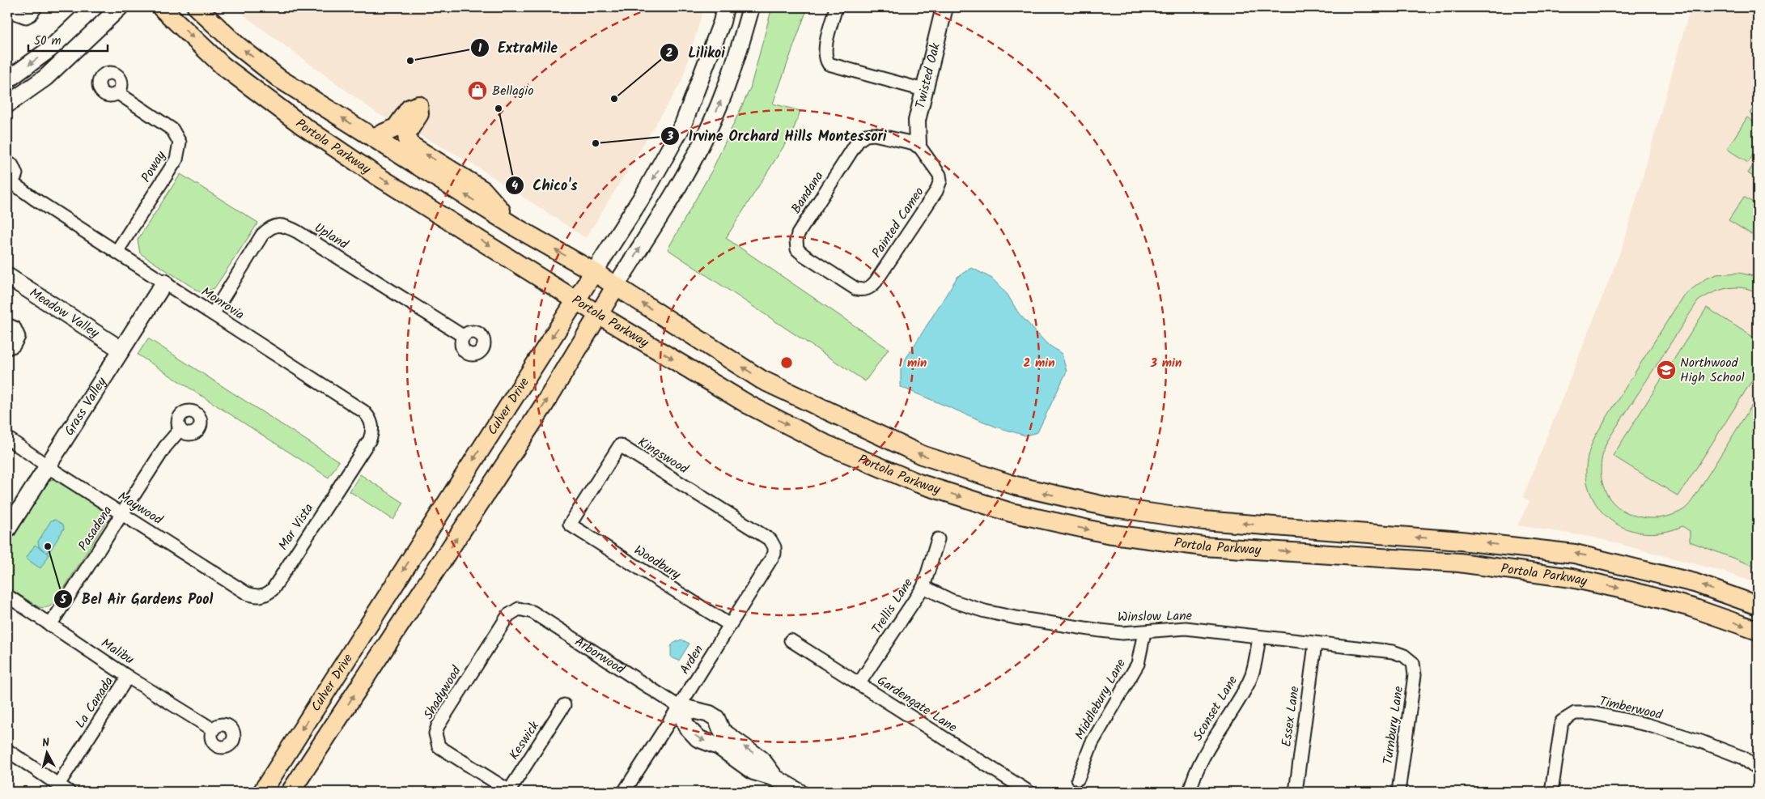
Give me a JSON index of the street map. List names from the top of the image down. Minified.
{"streets":{"main road":["Portola Parkway","Culver Drive"],"street":["Twisted Oak","Poway","Bandana","Painted Cameo","Upland","Monrovia","Meadow Valley","Grass Valley","Kingswood","Maywood","Mar Vista","Pasadena","Woodbury","Trellis Lane","Winslow Lane","Malibu","Arborwood","Arden","Shadywood","Middlebury Lane","La Canada","Gardengate Lane","Sconset Lane","Timberwood","Essex Lane","Turnbury Lane","Keswick"]},"crossings":[["Twisted Oak","Bandana"],["Twisted Oak","Painted Cameo"],["Portola Parkway","Culver Drive"],["Poway","Monrovia"],["Bandana","Painted Cameo"],["Upland","Monrovia"],["Monrovia","Grass Valley"],["Monrovia","Mar Vista"],["Meadow Valley","Grass Valley"],["Grass Valley","Maywood"],["Kingswood","Woodbury"],["Kingswood","Arden"],["Maywood","Mar Vista"],["Maywood","Pasadena"],["Pasadena","Malibu"],["Woodbury","Arden"],["Trellis Lane","Winslow Lane"],["Trellis Lane","Gardengate Lane"],["Winslow Lane","Middlebury Lane"],["Winslow Lane","Sconset Lane"],["Winslow Lane","Essex Lane"],["Winslow Lane","Turnbury Lane"],["Malibu","La Canada"],["Arborwood","Arden"],["Arborwood","Shadywood"],["Shadywood","Keswick"]],"places":{"other":["ExtraMile","Lilikoi","Chico's","Irvine Orchard Hills Montessori","Bel Air Gardens Pool"],"shop":["Bellagio"],"school or university":["Northwood High School"]},"scale_bar":"50 m","north":"top","rings":["1 min","2 min","3 min"]}
